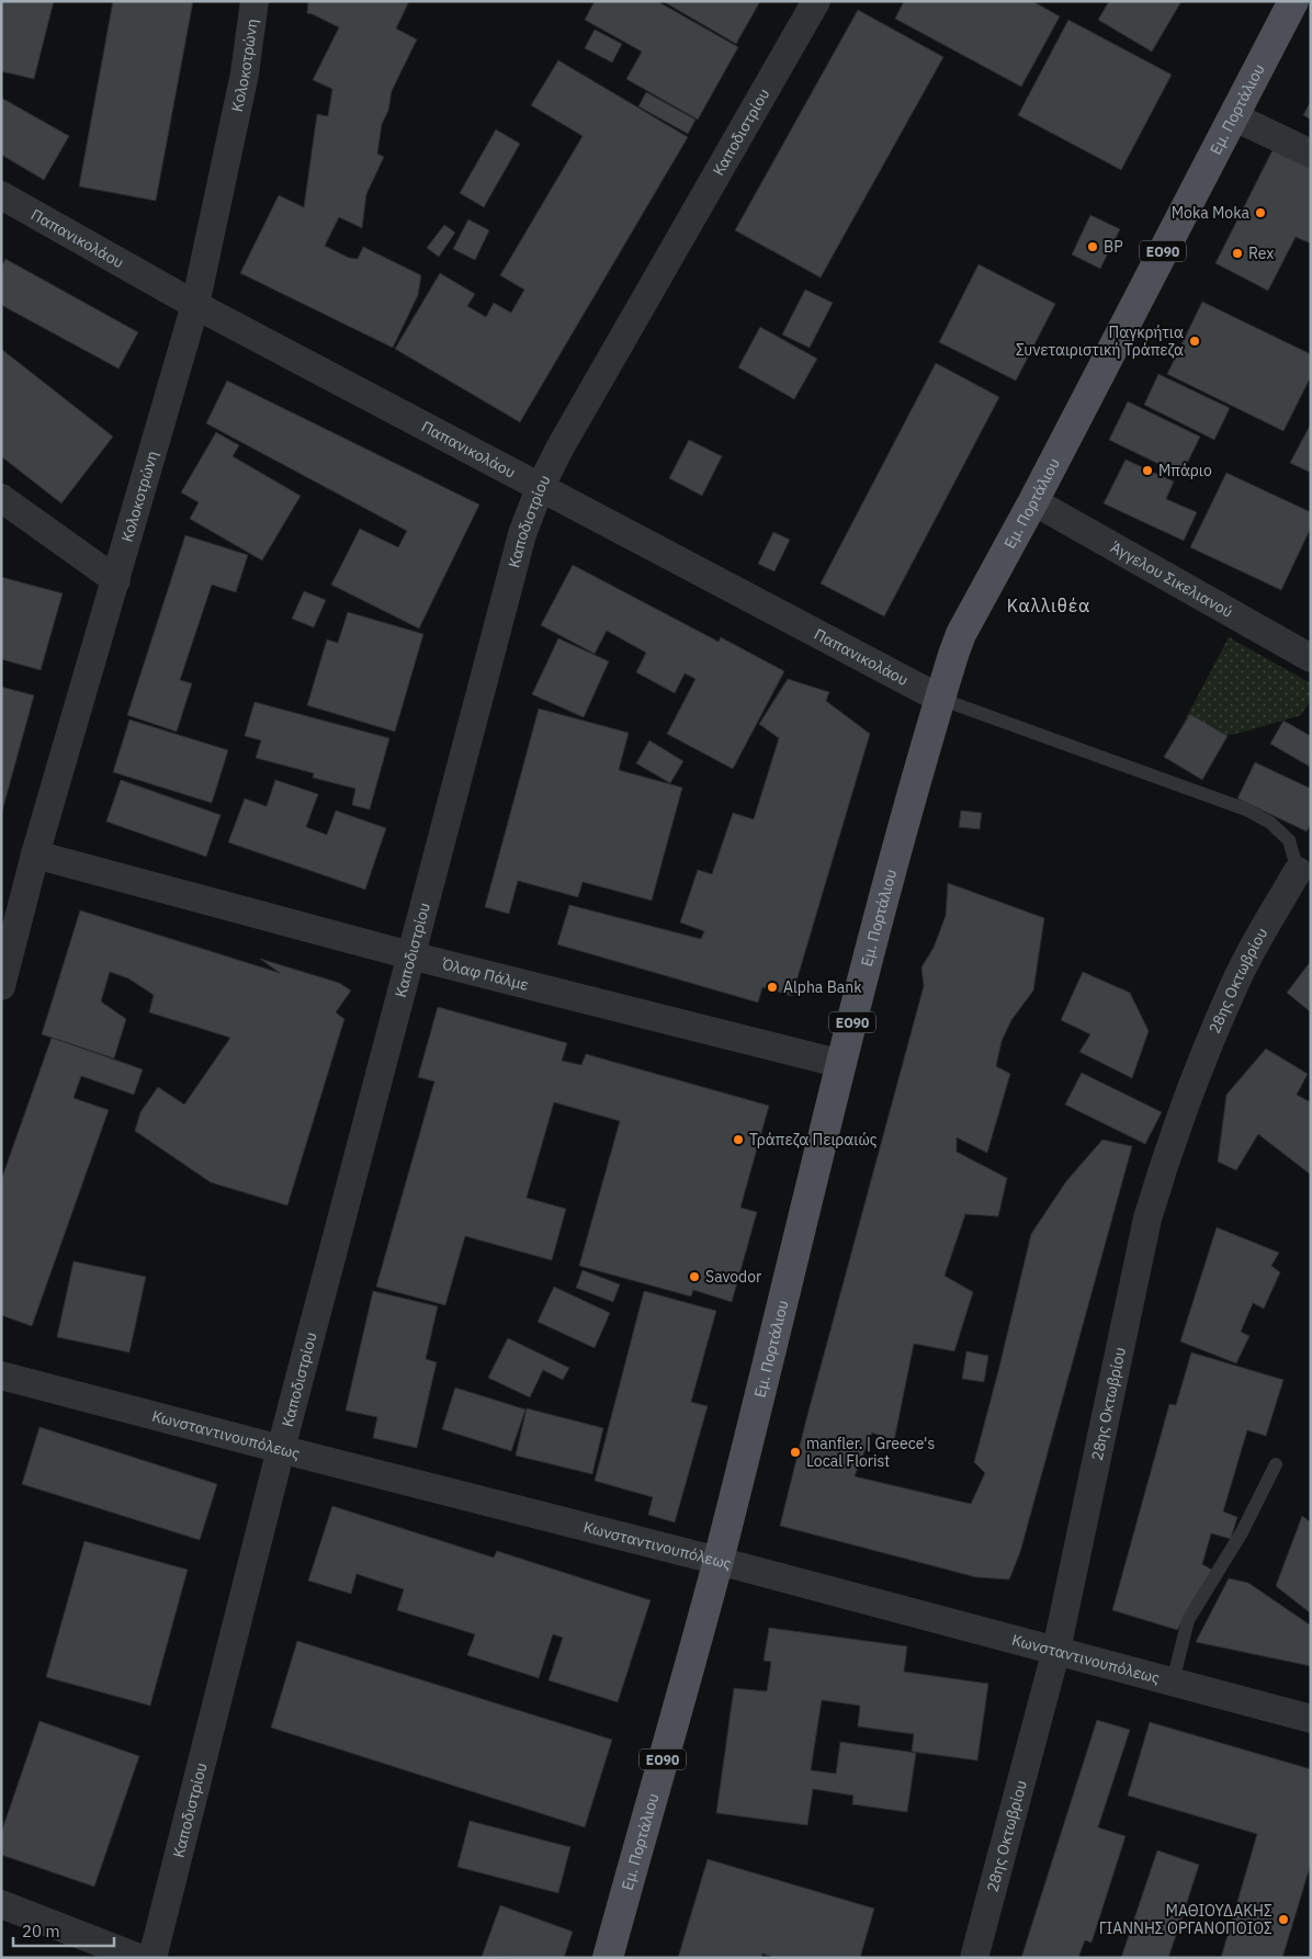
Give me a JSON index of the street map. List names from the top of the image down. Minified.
{"streets":{"main road":["Εμ. Πορτάλιου","ΕΟ90"],"street":["Κολοκοτρώνη","Καποδιστρίου","Παπανικολάου","Άγγελου Σικελιανού","Όλαφ Πάλμε","28ης Οκτωβρίου","Κωνσταντινουπόλεως"]},"crossings":[["Κολοκοτρώνη","Παπανικολάου"],["Κολοκοτρώνη","Όλαφ Πάλμε"],["Εμ. Πορτάλιου","Παπανικολάου"],["Εμ. Πορτάλιου","Άγγελου Σικελιανού"],["Εμ. Πορτάλιου","Όλαφ Πάλμε"],["Εμ. Πορτάλιου","Κωνσταντινουπόλεως"],["Καποδιστρίου","Παπανικολάου"],["Καποδιστρίου","Όλαφ Πάλμε"],["Καποδιστρίου","Κωνσταντινουπόλεως"],["28ης Οκτωβρίου","Κωνσταντινουπόλεως"]],"districts":["Καλλιθέα"],"places":["Moka Moka","BP","Rex","Παγκρήτια Συνεταιριστική Τράπεζα","Μπάριο","Alpha Bank","Τράπεζα Πειραιώς","Savodor","manfler. | Greece's Local Florist","ΜΑΘΙΟΥΔΑΚΗΣ ΓΙΑΝΝΗΣ ΟΡΓΑΝΟΠΟΙΟΣ"],"scale_bar":"20 m"}
